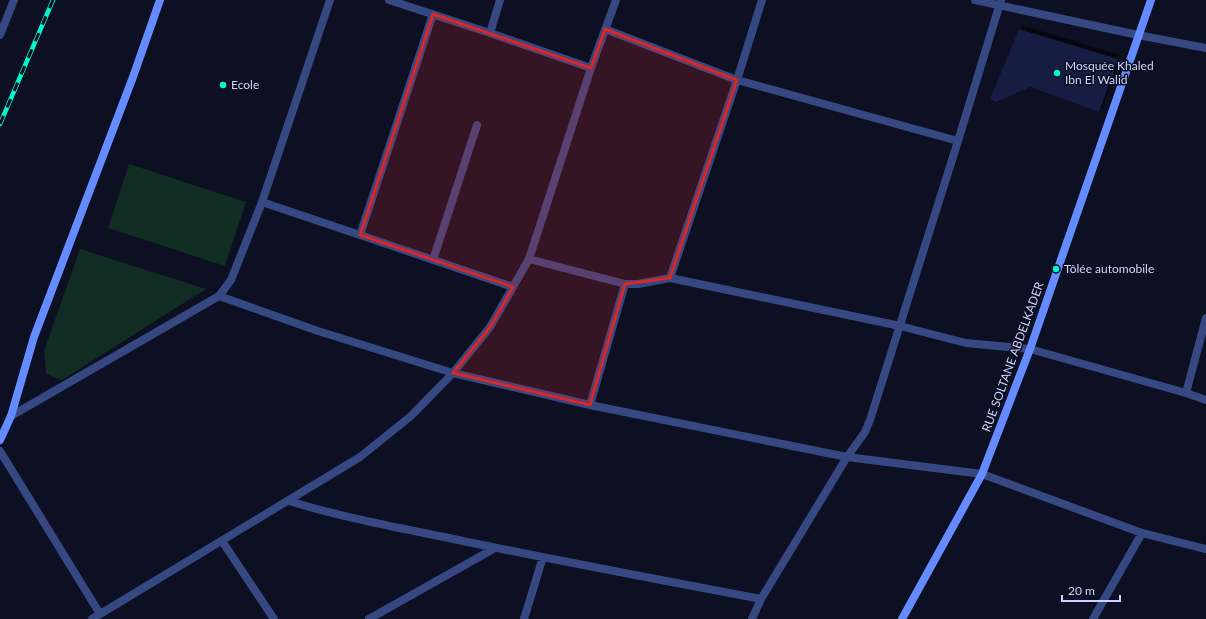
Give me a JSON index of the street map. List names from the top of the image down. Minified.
{"streets":{"main road":["RUE SOLTANE ABDELKADER"]},"places":["Mosquée Khaled Ibn El Walid","Ecole","Tôlée automobile"],"scale_bar":"20 m"}
